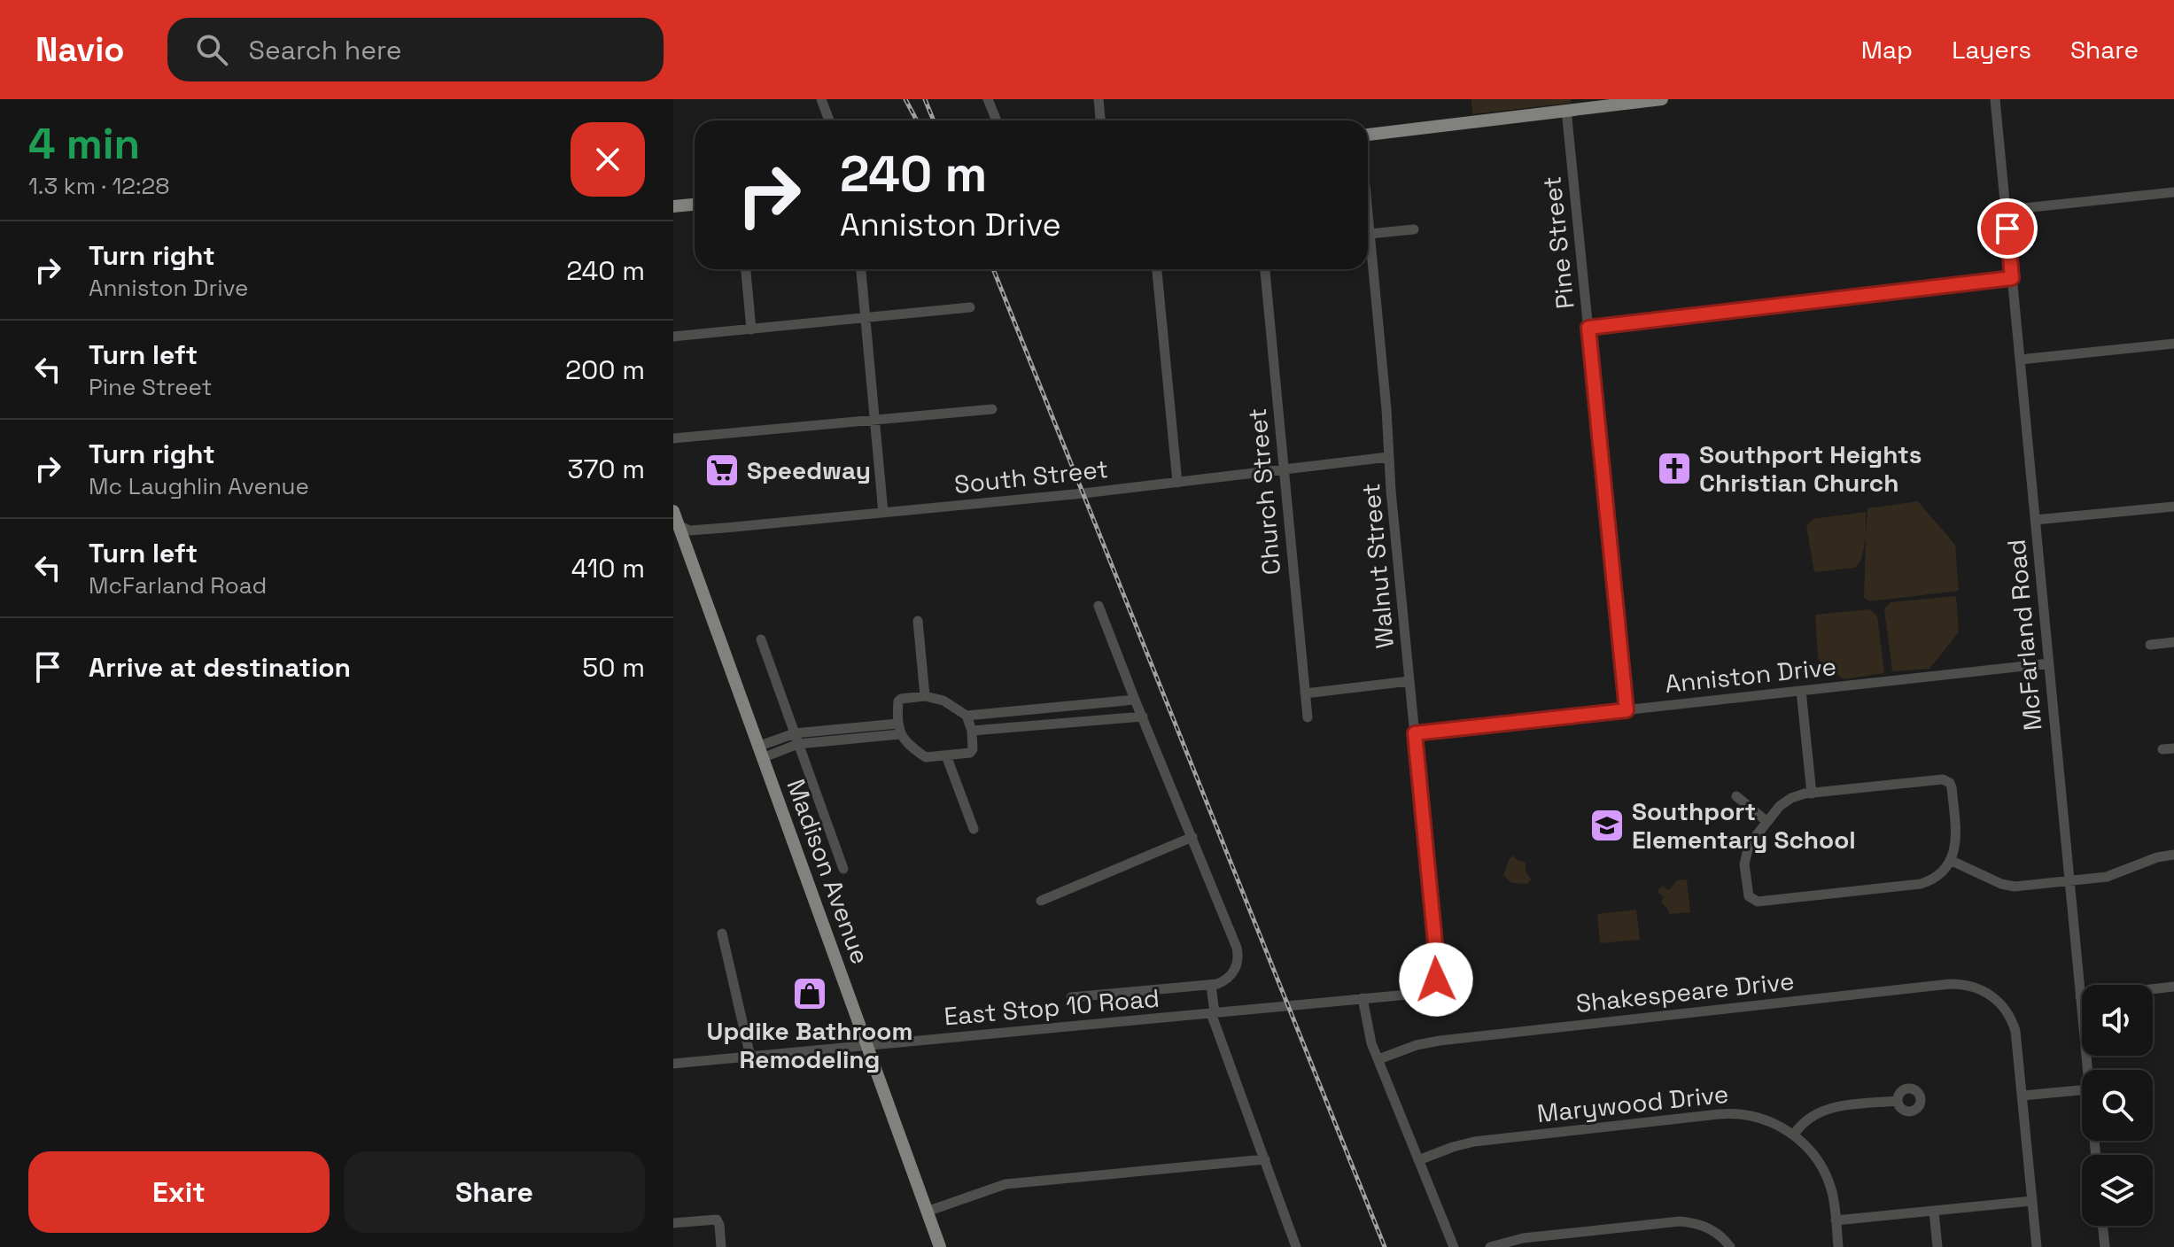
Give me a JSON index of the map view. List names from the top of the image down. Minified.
{"streets":{"main road":["Madison Avenue"],"street":["Pine Street","South Street","Church Street","Walnut Street","McFarland Road","Anniston Drive","Shakespeare Drive","East Stop 10 Road","Marywood Drive"]},"crossings":[["Pine Street","Anniston Drive"],["South Street","Church Street"],["South Street","Walnut Street"],["South Street","Madison Avenue"],["Walnut Street","Anniston Drive"],["Walnut Street","East Stop 10 Road"],["McFarland Road","Anniston Drive"],["Madison Avenue","East Stop 10 Road"]],"places":{"church":["Southport Heights Christian Church"],"supermarket":["Speedway"],"school or university":["Southport Elementary School"],"shop":["Updike Bathroom Remodeling"]},"page":{"header":"Navio","search":"Search here","nav":["Map","Layers","Share"],"heading":["4 min","1.3 km · 12:28"],"turn":["240 m","Anniston Drive"],"list":[{"name":"Turn right","note":"Anniston Drive","value":"240 m"},{"name":"Turn left","note":"Pine Street","value":"200 m"},{"name":"Turn right","note":"Mc Laughlin Avenue","value":"370 m"},{"name":"Turn left","note":"McFarland Road","value":"410 m"},{"name":"Arrive at destination","value":"50 m"}],"buttons":["Exit","Share"]}}
